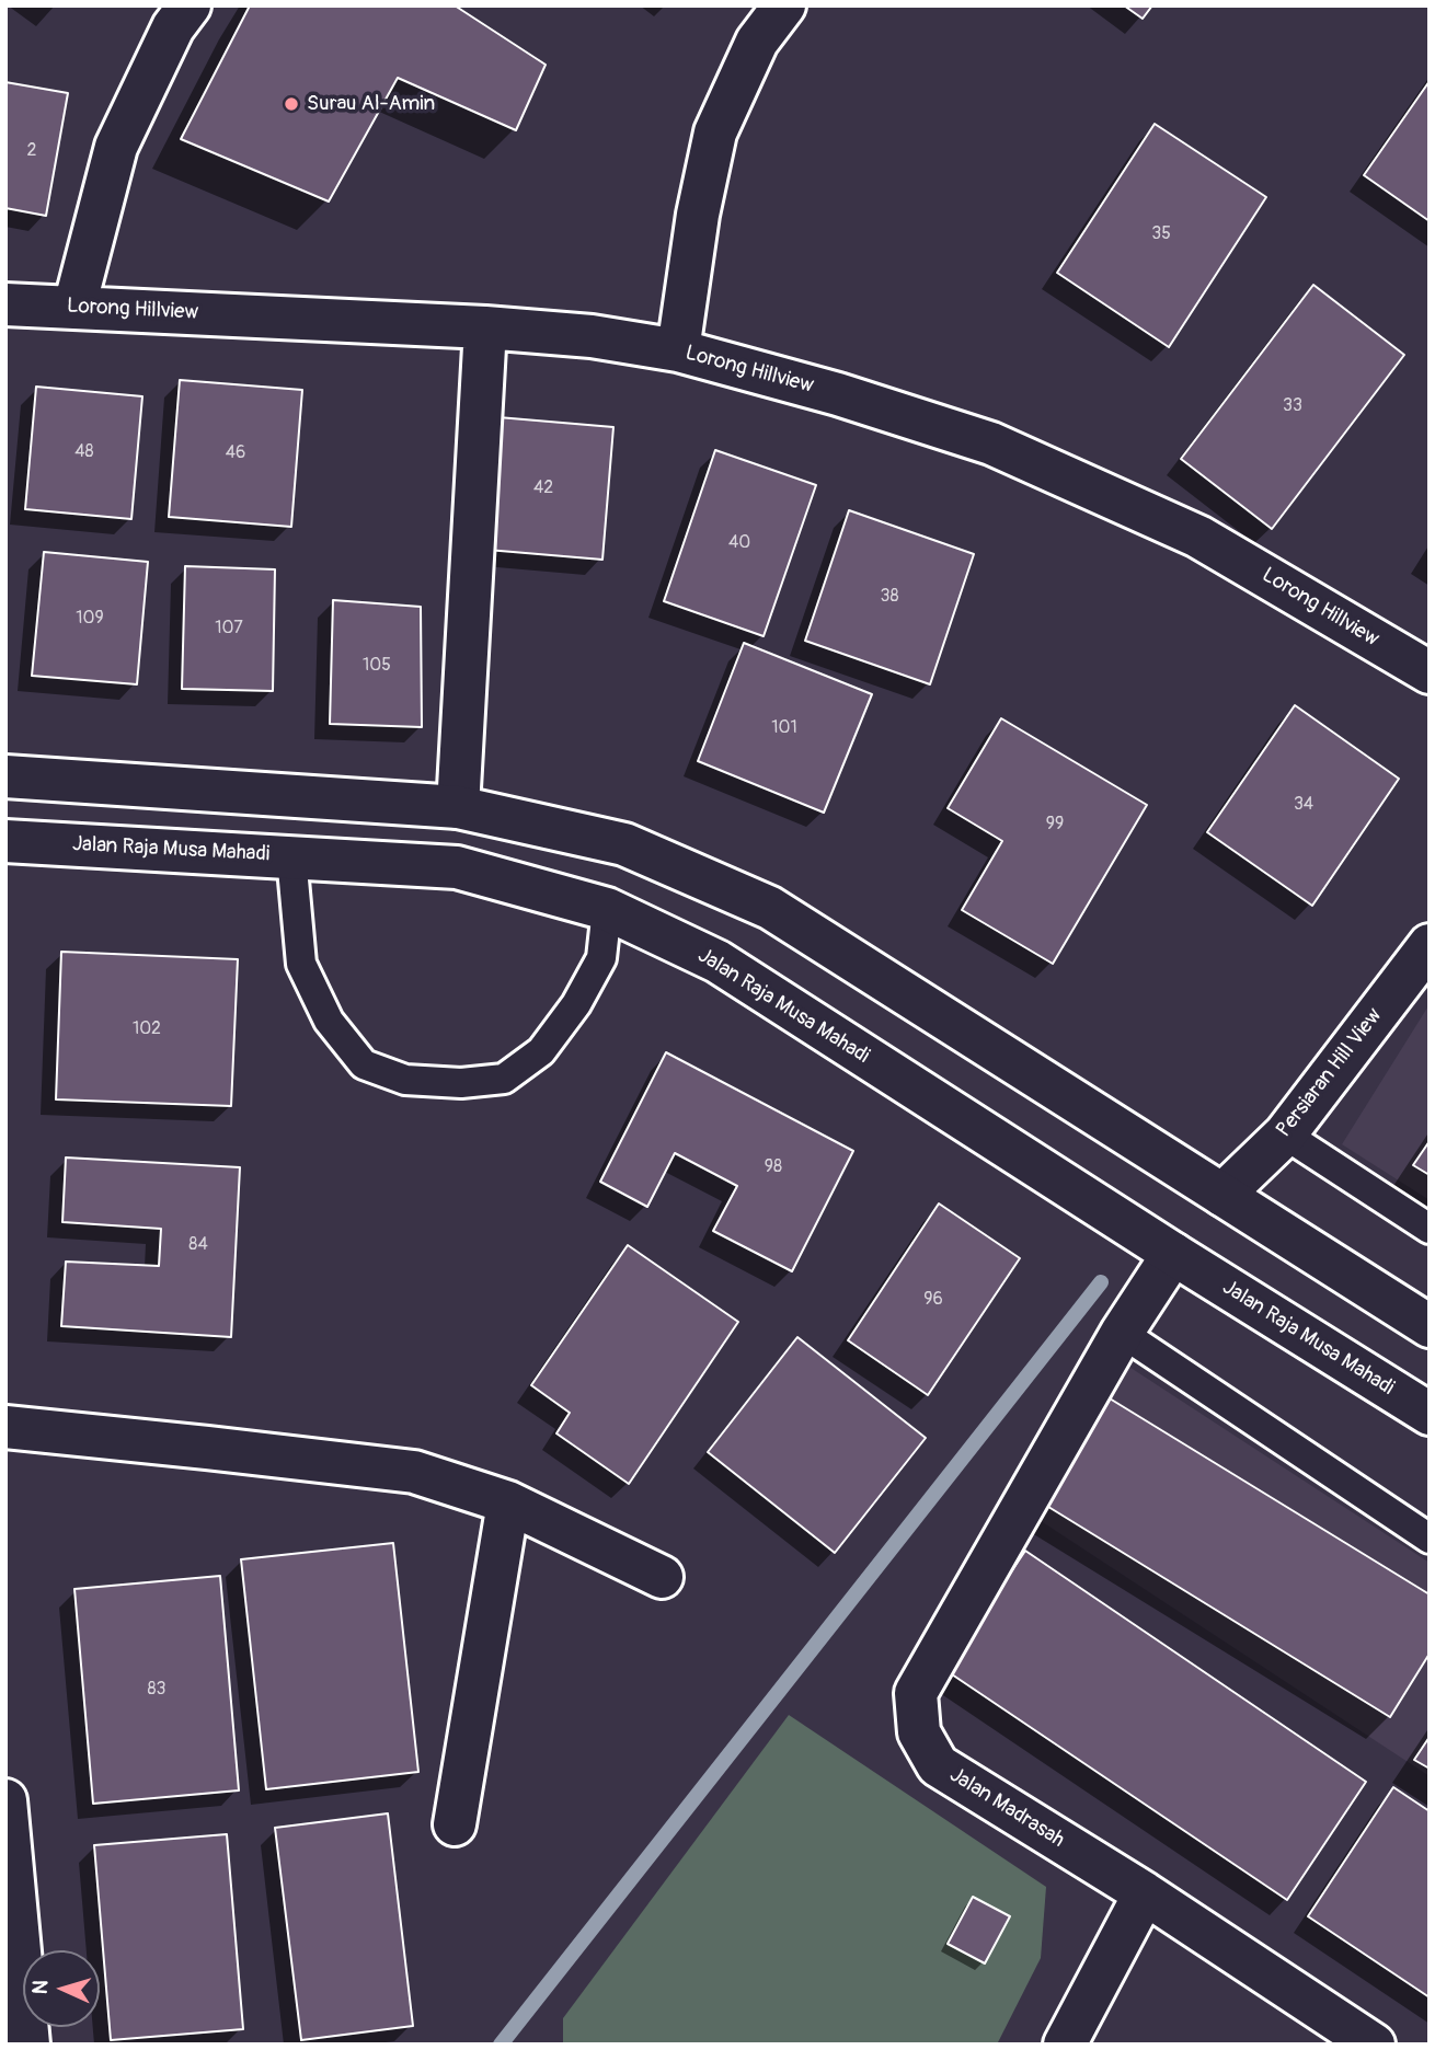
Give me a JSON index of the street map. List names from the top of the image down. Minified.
{"streets":{"street":["Lorong Hillview","Jalan Raja Musa Mahadi","Persiaran Hill View","Jalan Madrasah"]},"crossings":[["Jalan Raja Musa Mahadi","Jalan Madrasah"]],"places":["Surau Al-Amin"],"house_numbers":["2","35","33","48","46","42","40","38","109","107","105","101","34","99","102","98","84","96","83"],"north":"left"}
